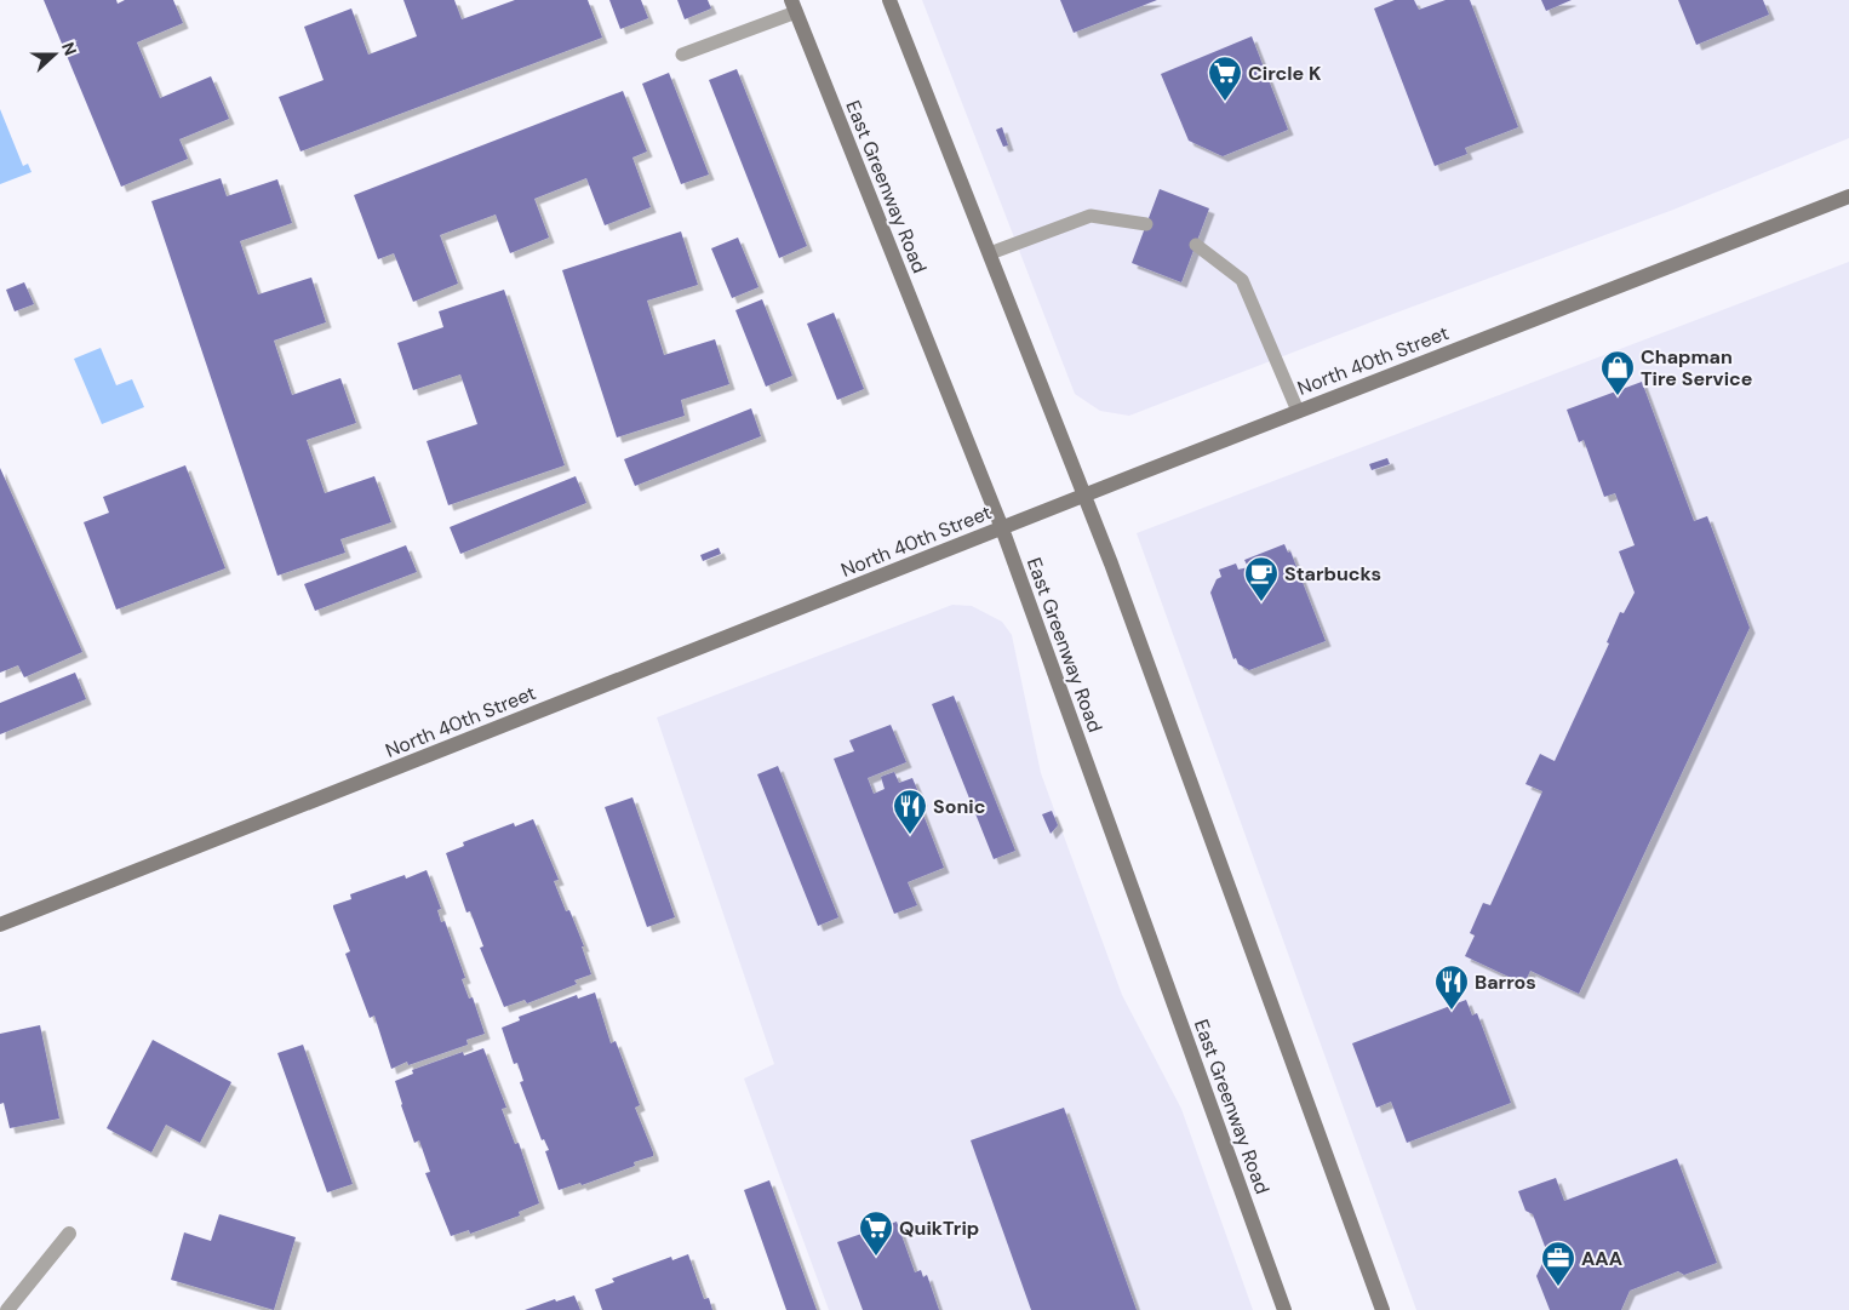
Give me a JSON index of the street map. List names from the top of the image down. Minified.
{"streets":{"main road":["East Greenway Road","North 40th Street"]},"crossings":[["East Greenway Road","North 40th Street"]],"places":{"supermarket":["Circle K","QuikTrip"],"shop":["Chapman Tire Service"],"cafe":["Starbucks"],"restaurant":["Sonic","Barros"],"office":["AAA"]},"north":"right"}
